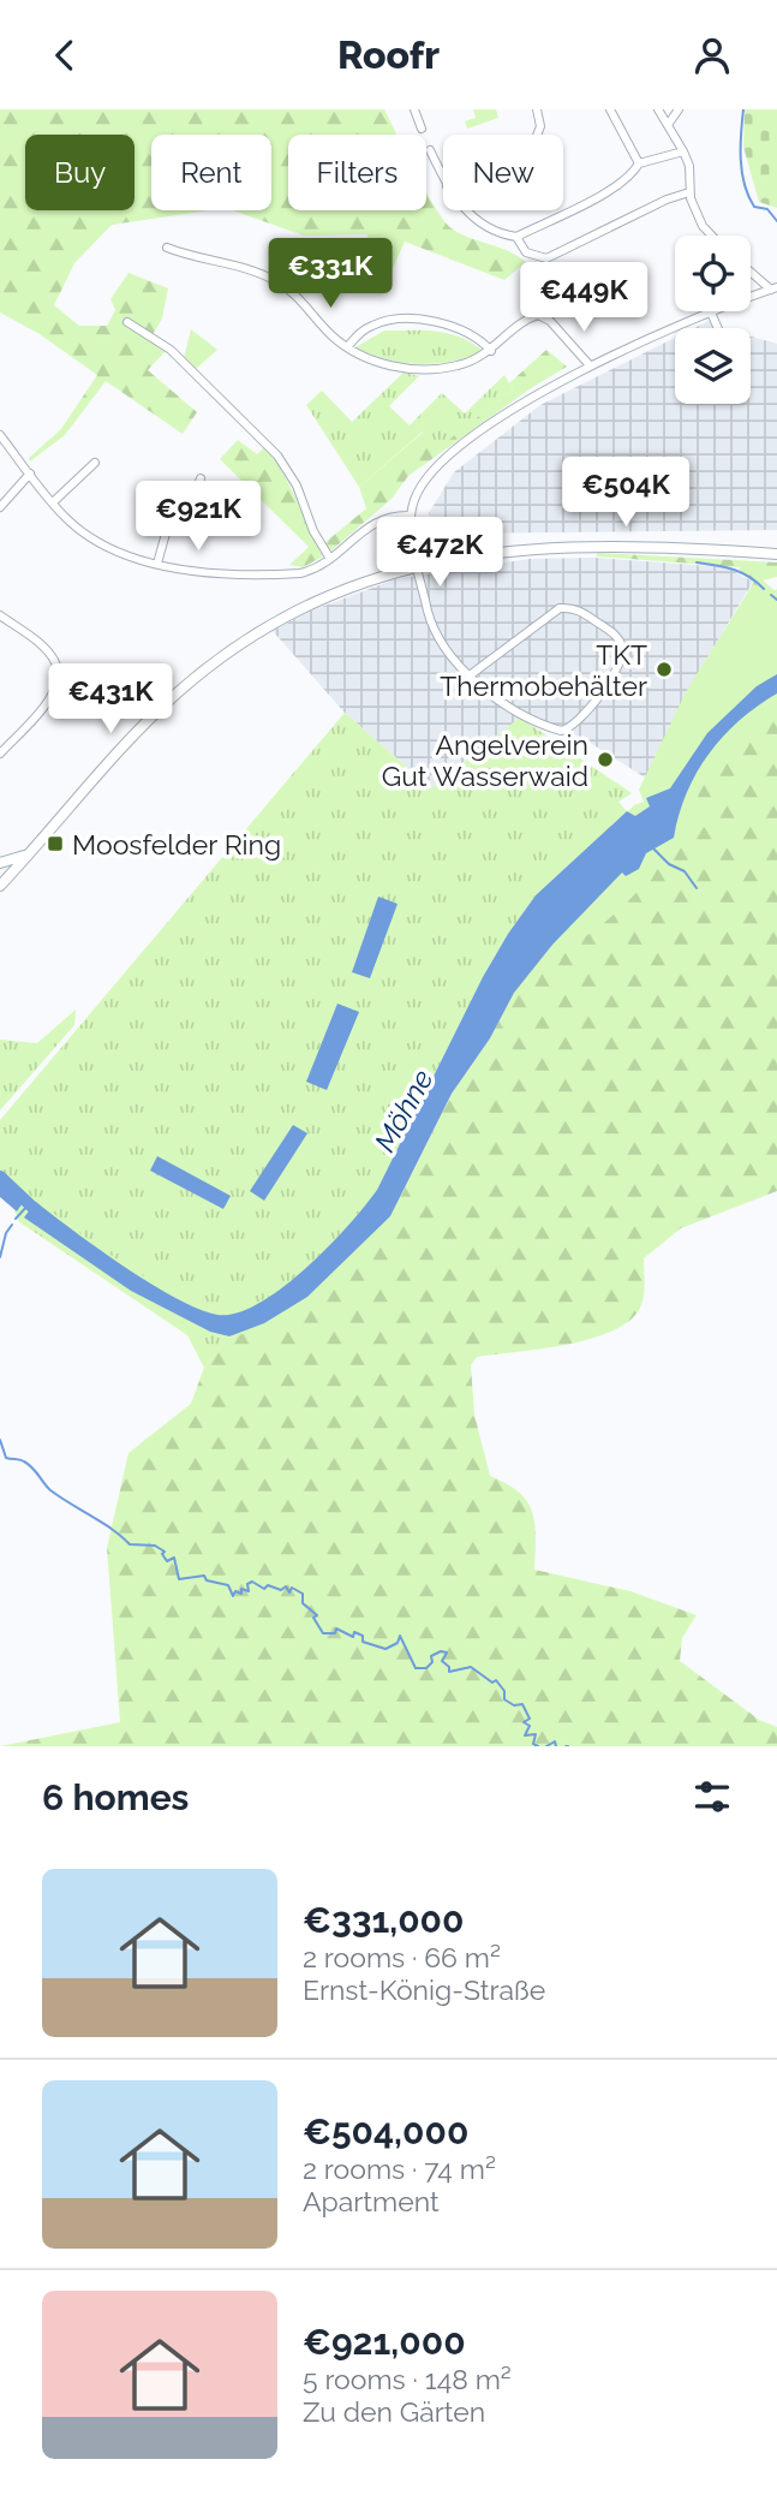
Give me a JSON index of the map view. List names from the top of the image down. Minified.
{"water":["Möhne"],"places":{"other":["TKT Thermobehälter","Angelverein Gut Wasserwaid"],"transit":["Moosfelder Ring"]},"page":{"header":"Roofr","chip":["Buy","Rent","Filters","New"],"price":["€331K","€449K","€504K","€921K","€472K","€431K"],"heading":"6 homes","list":[{"name":"€331,000","note":"2 rooms · 66 m² · Ernst-König-Straße"},{"name":"€504,000","note":"2 rooms · 74 m² · Apartment"},{"name":"€921,000","note":"5 rooms · 148 m² · Zu den Gärten"}]}}
